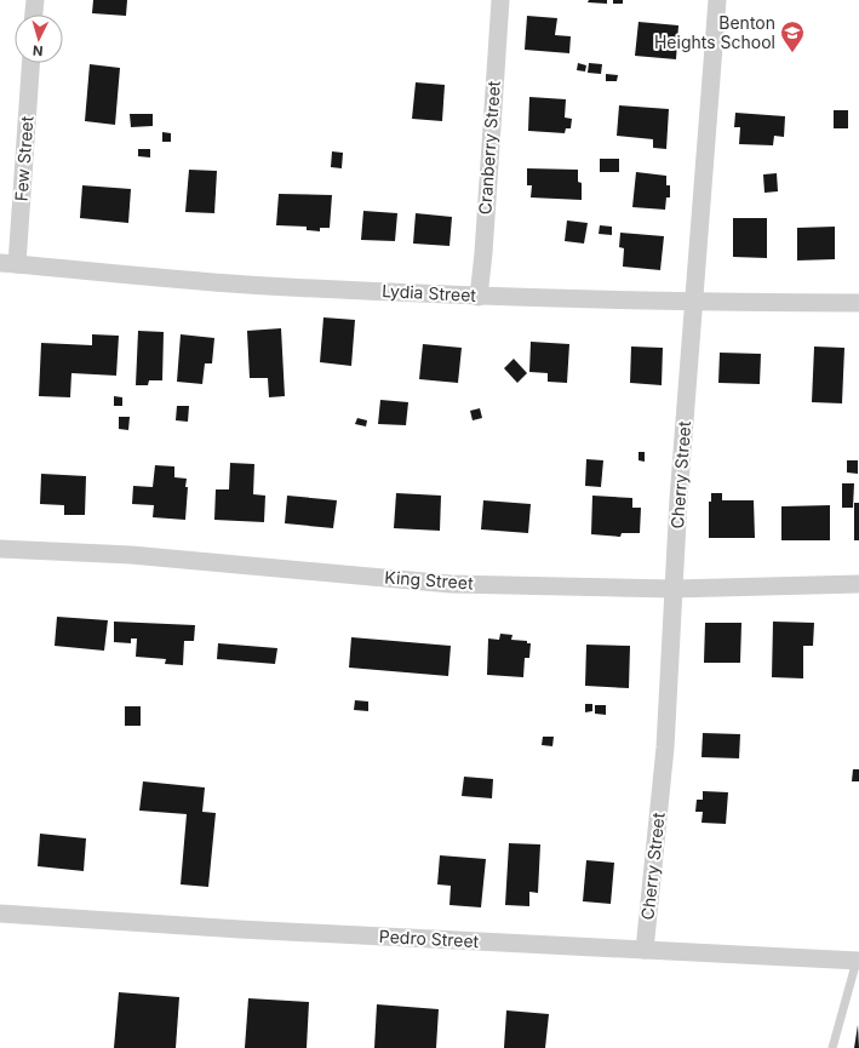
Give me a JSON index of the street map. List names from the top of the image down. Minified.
{"streets":{"street":["Cranberry Street","Few Street","Lydia Street","Cherry Street","King Street","Pedro Street"]},"crossings":[["Cranberry Street","Lydia Street"],["Few Street","Lydia Street"],["Lydia Street","Cherry Street"],["Cherry Street","King Street"],["Cherry Street","Pedro Street"]],"places":{"school or university":["Benton Heights School"]},"north":"bottom"}
